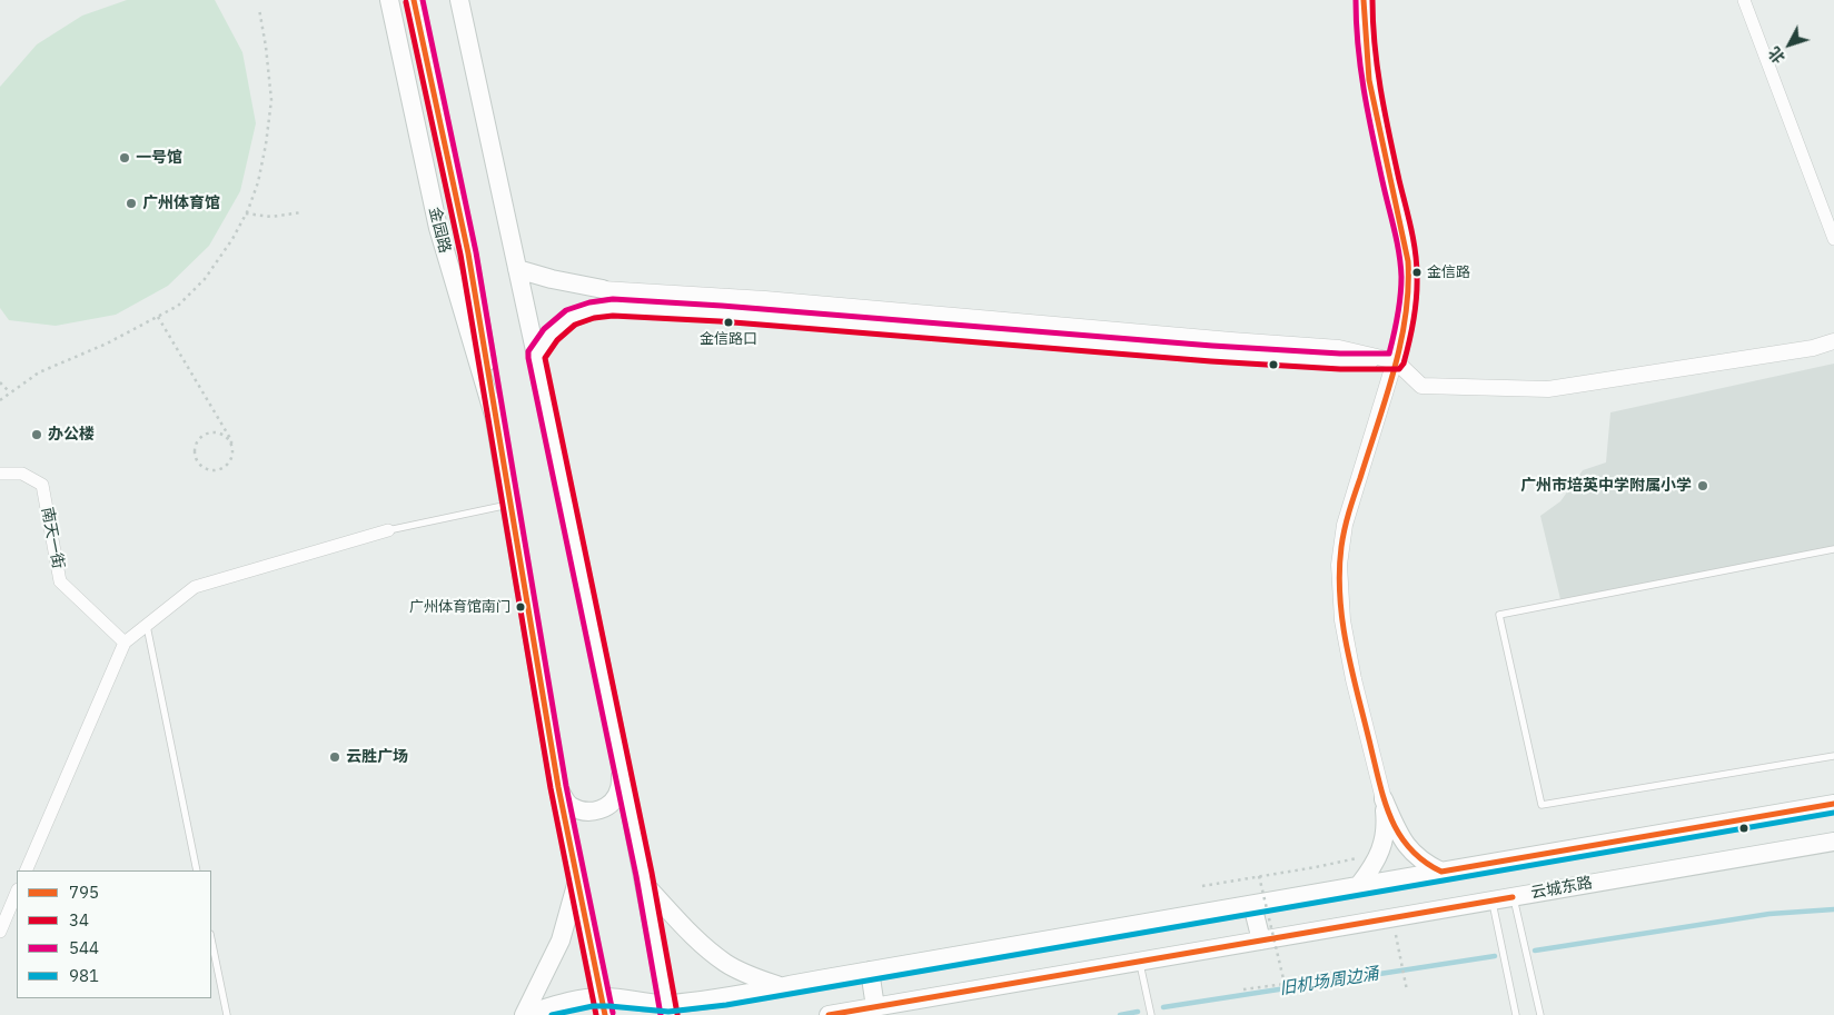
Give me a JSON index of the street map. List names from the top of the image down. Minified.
{"streets":{"main road":["金园路","云城东路"],"street":["南天一街"]},"water":["旧机场周边涌"],"places":["一号馆","广州体育馆","金信路","金信路口","办公楼","广州市培英中学附属小学","广州体育馆南门","云胜广场"],"lines":["transit line 795","transit line 34","transit line 544","transit line 981"],"legend":["795","34","544","981"],"north":"bottom left"}
